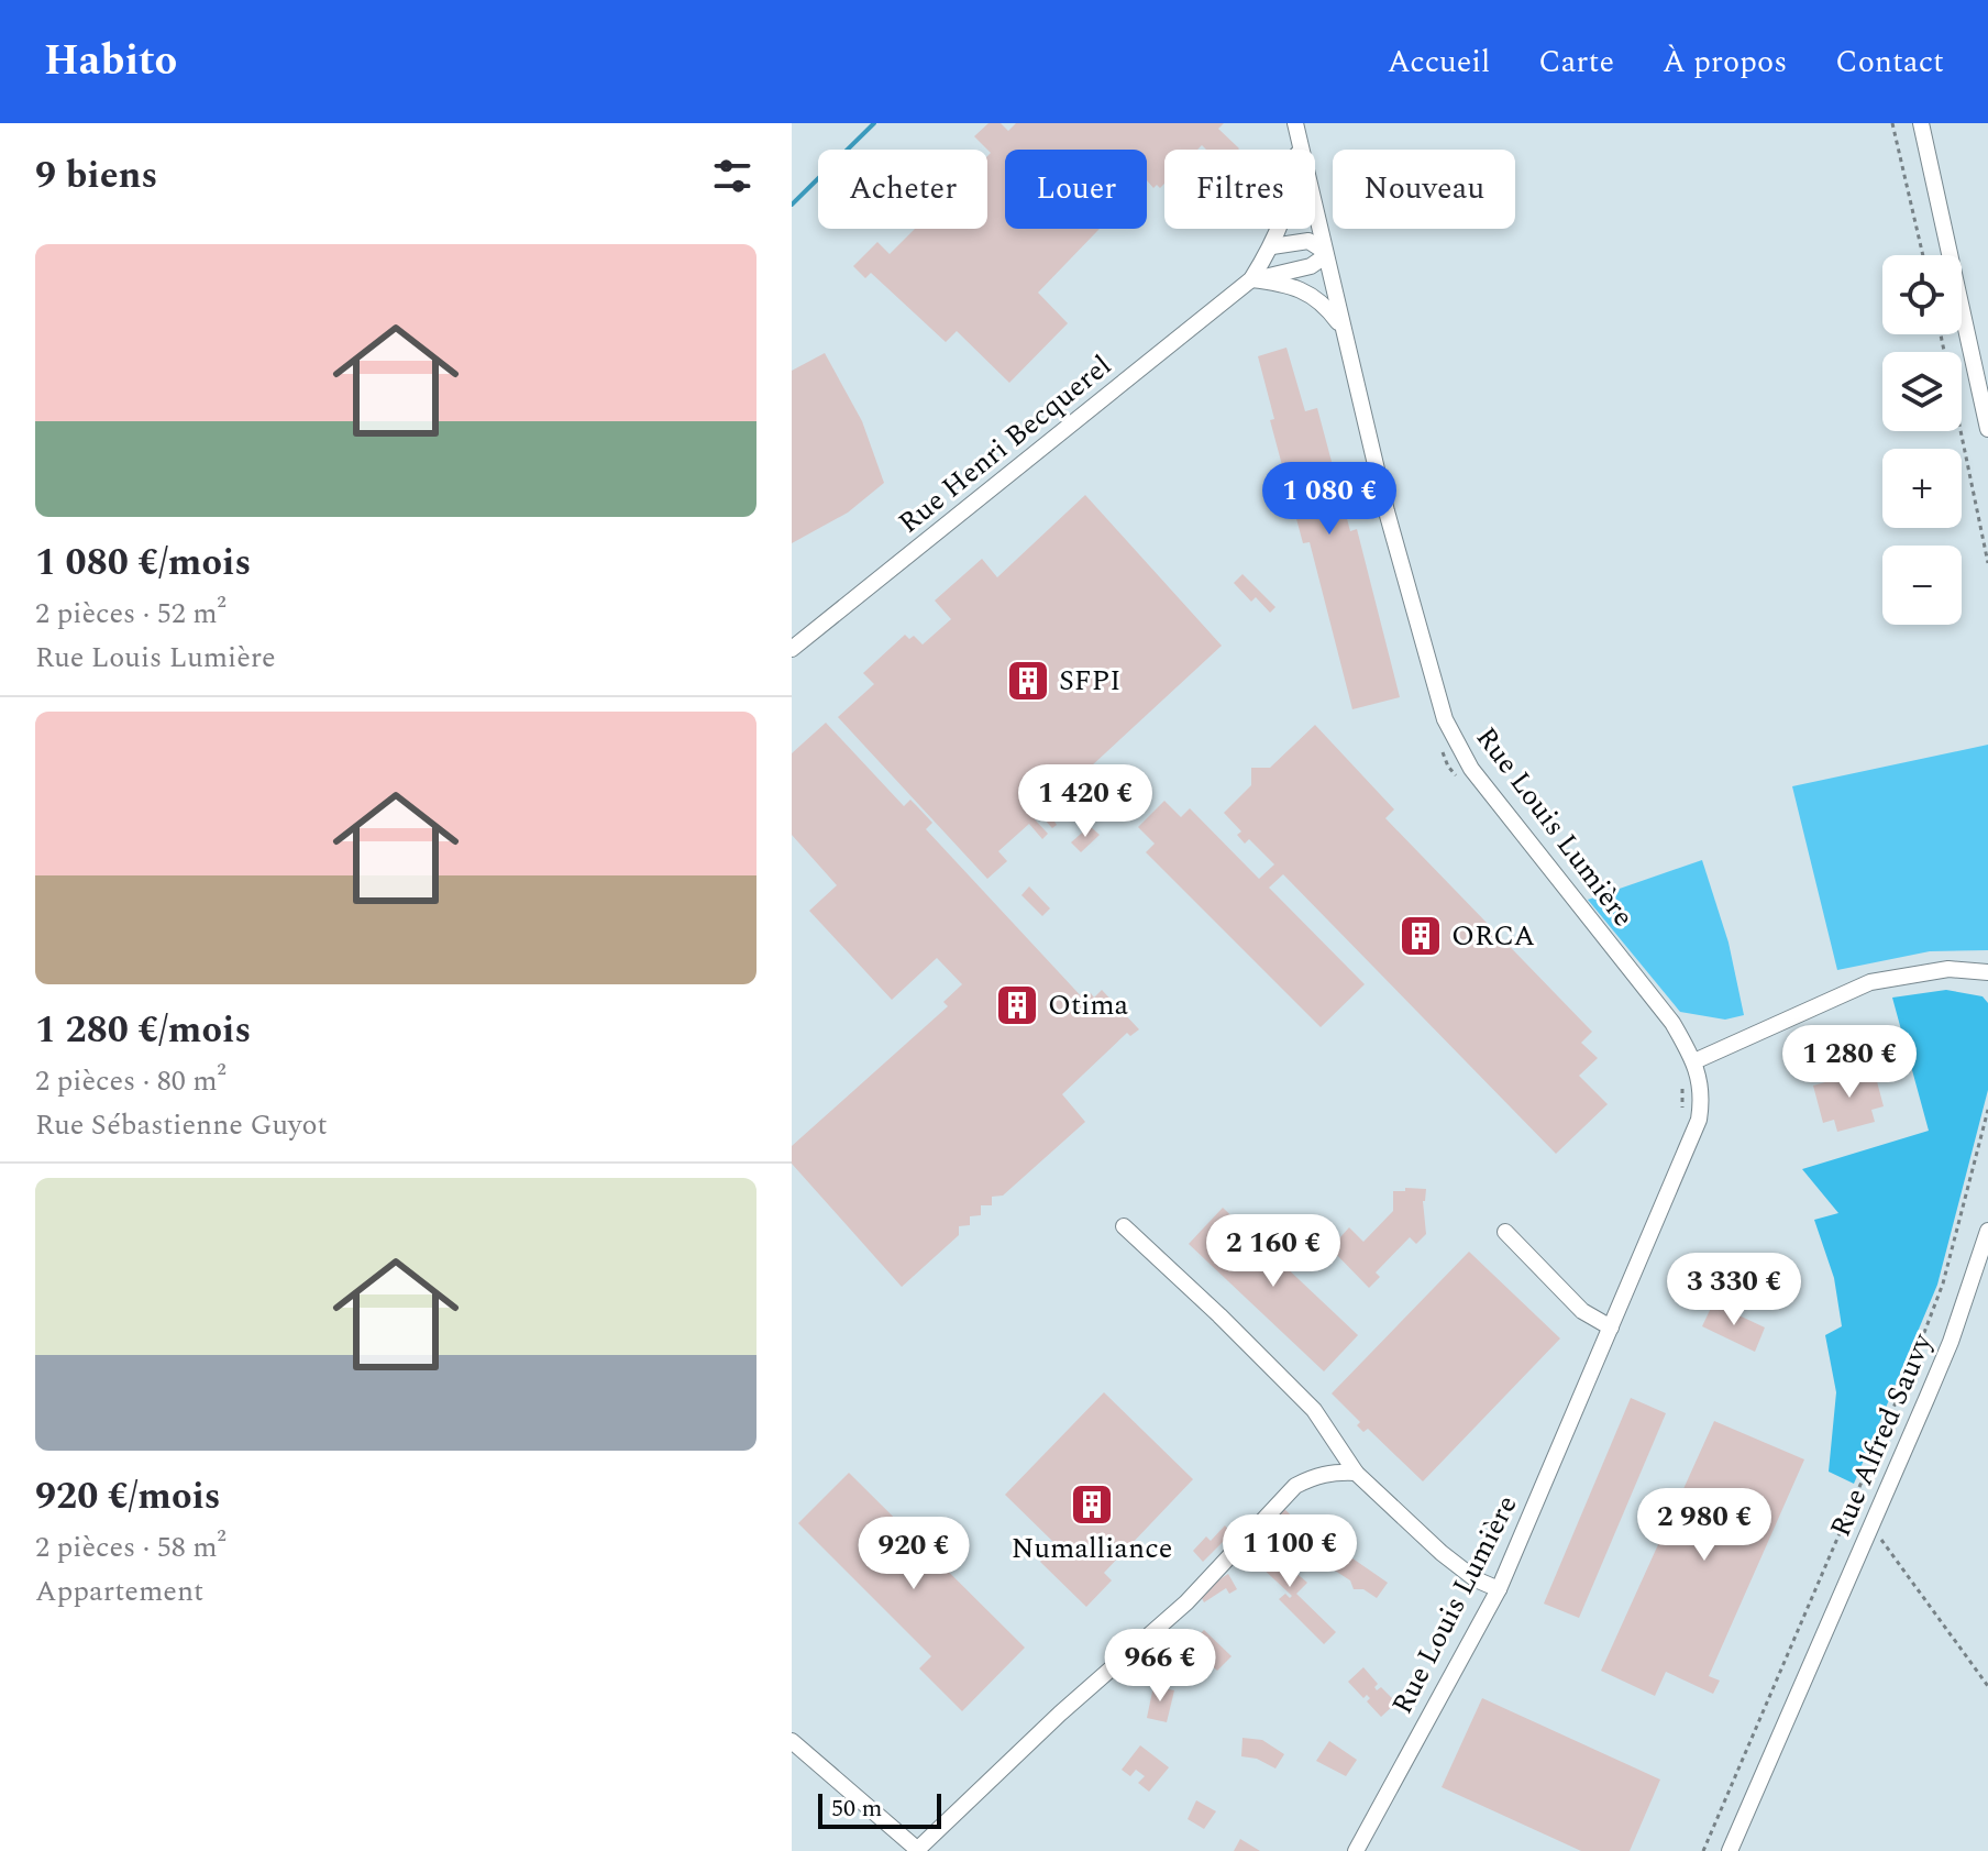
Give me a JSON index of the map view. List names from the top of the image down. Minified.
{"streets":{"street":["Rue Henri Becquerel","Rue Louis Lumière","Rue Alfred Sauvy"]},"crossings":[["Rue Henri Becquerel","Rue Louis Lumière"]],"places":{"building":["SFPI","ORCA","Otima","Numalliance"]},"scale_bar":"50 m","page":{"header":"Habito","nav":["Accueil","Carte","À propos","Contact"],"heading":"9 biens","chip":["Acheter","Louer","Filtres","Nouveau"],"list":[{"name":"1 080 €/mois","note":"2 pièces · 52 m² · Rue Louis Lumière"},{"name":"1 280 €/mois","note":"2 pièces · 80 m² · Rue Sébastienne Guyot"},{"name":"920 €/mois","note":"2 pièces · 58 m² · Appartement"}],"map_buttons":["+","−"],"price":["1 080 €","1 420 €","1 280 €","2 160 €","3 330 €","2 980 €","1 100 €","920 €","966 €"],"scale":"50 m"}}
